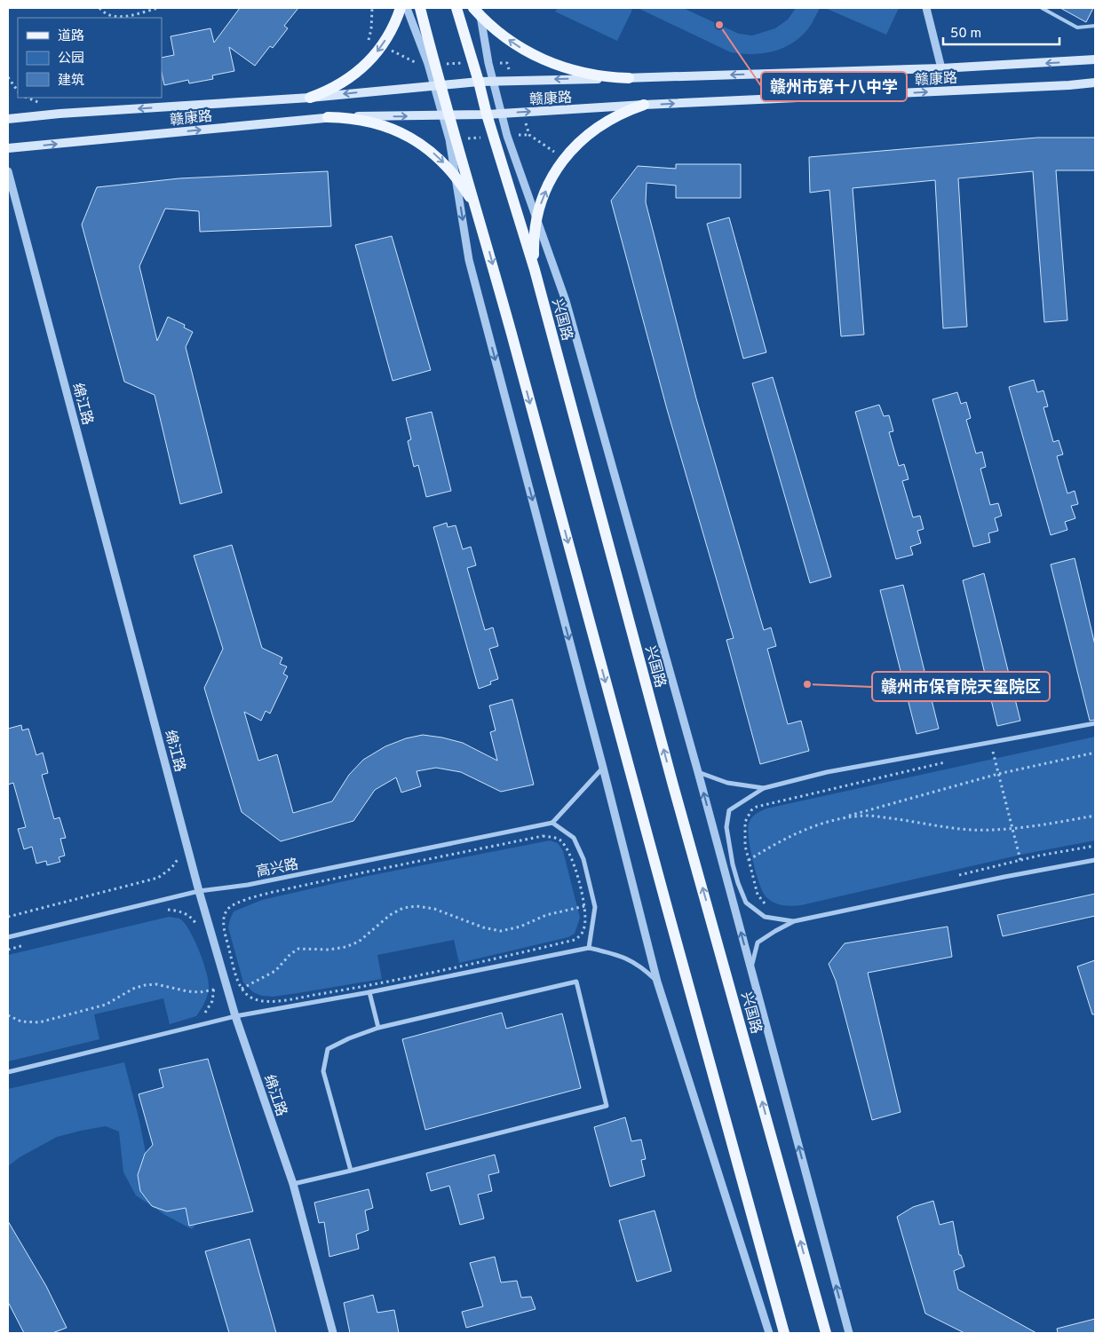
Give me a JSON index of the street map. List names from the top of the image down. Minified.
{"streets":{"main road":["赣康路","兴国路"],"street":["绵江路","高兴路"]},"crossings":[["赣康路","兴国路"],["绵江路","高兴路"]],"places":["赣州市第十八中学","赣州市保育院天玺院区"],"legend":["道路","公园","建筑"],"scale_bar":"50 m"}
